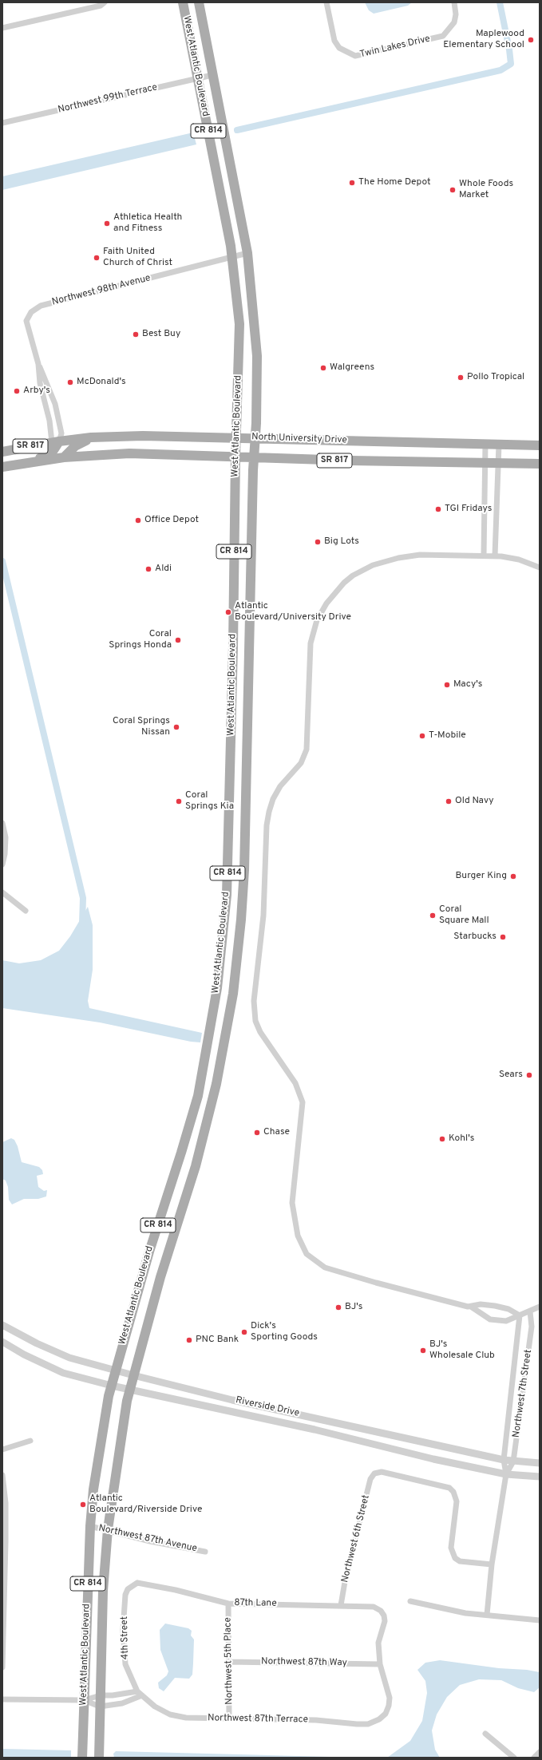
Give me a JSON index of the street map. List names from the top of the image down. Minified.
{"streets":{"main road":["West Atlantic Boulevard","CR 814","North University Drive","SR 817"],"street":["Twin Lakes Drive","Northwest 99th Terrace","Northwest 98th Avenue","Northwest 7th Street","Riverside Drive","Northwest 87th Avenue","Northwest 6th Street","87th Lane","4th Street","Northwest 5th Place","Northwest 87th Way","Northwest 87th Terrace"]},"crossings":[["West Atlantic Boulevard","Northwest 99th Terrace"],["West Atlantic Boulevard","Northwest 98th Avenue"],["West Atlantic Boulevard","North University Drive"],["West Atlantic Boulevard","Riverside Drive"],["West Atlantic Boulevard","Northwest 87th Avenue"],["Northwest 7th Street","Riverside Drive"],["Northwest 7th Street","Northwest 6th Street"],["Northwest 6th Street","87th Lane"],["87th Lane","4th Street"],["87th Lane","Northwest 5th Place"],["87th Lane","Northwest 87th Way"],["87th Lane","Northwest 87th Terrace"],["4th Street","Northwest 87th Terrace"],["Northwest 5th Place","Northwest 87th Way"],["Northwest 5th Place","Northwest 87th Terrace"],["Northwest 87th Way","Northwest 87th Terrace"]],"places":["Maplewood Elementary School","The Home Depot","Whole Foods Market","Athletica Health and Fitness","Faith United Church of Christ","Best Buy","Walgreens","Pollo Tropical","McDonald's","Arby's","TGI Fridays","Office Depot","Big Lots","Aldi","Atlantic Boulevard/University Drive","Coral Springs Honda","Macy's","Coral Springs Nissan","T-Mobile","Coral Springs Kia","Old Navy","Burger King","Coral Square Mall","Starbucks","Sears","Chase","Kohl's","BJ's","Dick's Sporting Goods","PNC Bank","BJ's Wholesale Club","Atlantic Boulevard/Riverside Drive"]}
